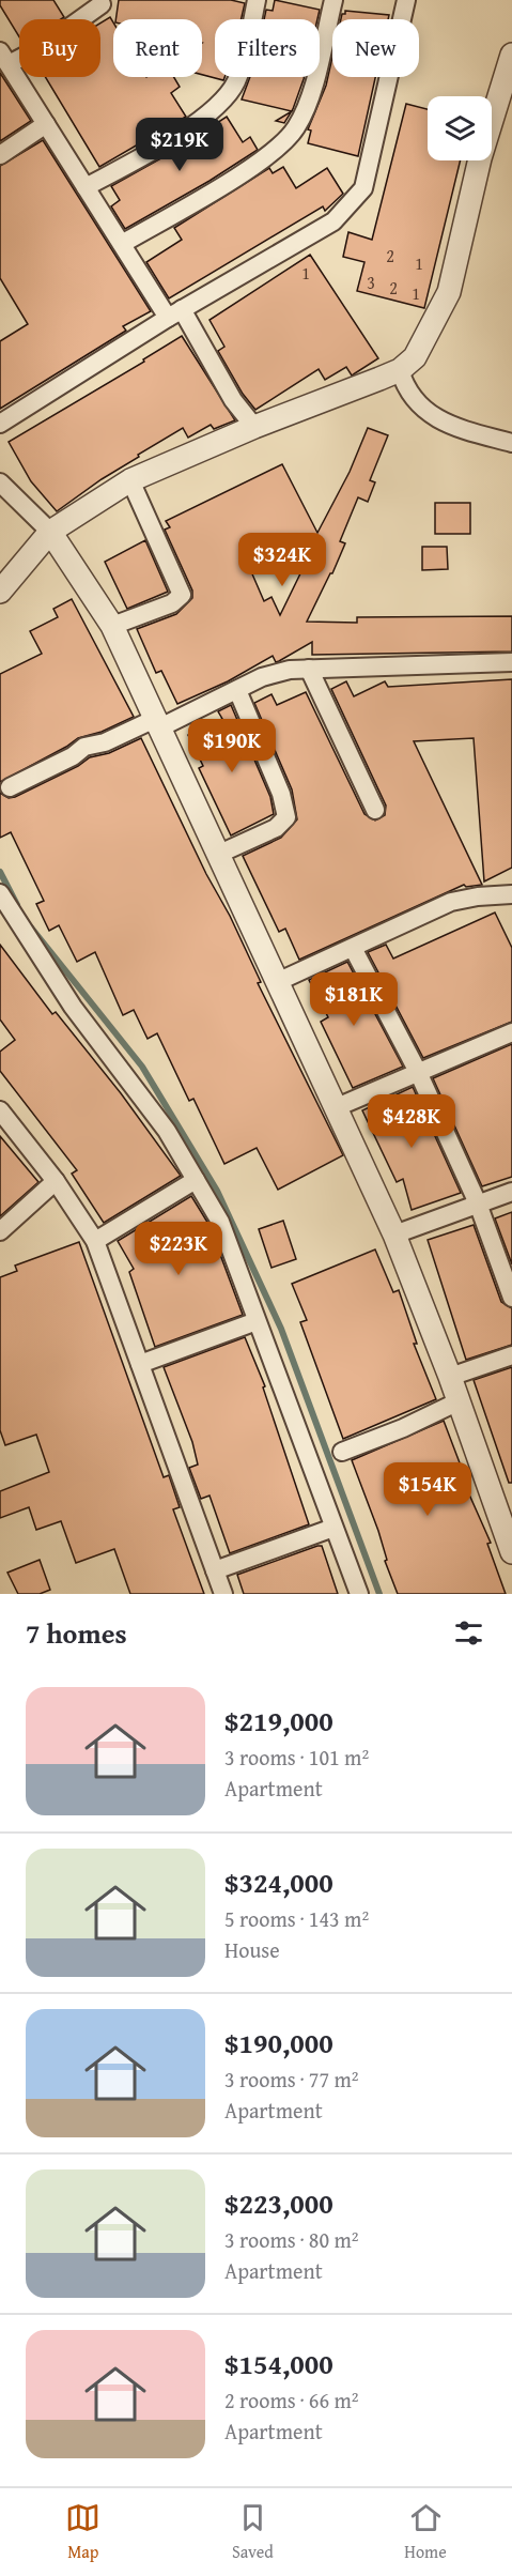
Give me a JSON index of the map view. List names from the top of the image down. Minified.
{"house_numbers":["2","1","1","3","2","1"],"page":{"chip":["Buy","Rent","Filters","New"],"price":["$219K","$324K","$190K","$181K","$428K","$223K","$154K"],"heading":"7 homes","list":[{"name":"$219,000","note":"3 rooms · 101 m² · Apartment"},{"name":"$324,000","note":"5 rooms · 143 m² · House"},{"name":"$190,000","note":"3 rooms · 77 m² · Apartment"},{"name":"$223,000","note":"3 rooms · 80 m² · Apartment"},{"name":"$154,000","note":"2 rooms · 66 m² · Apartment"}],"tabs":["Map","Saved","Home"]}}
